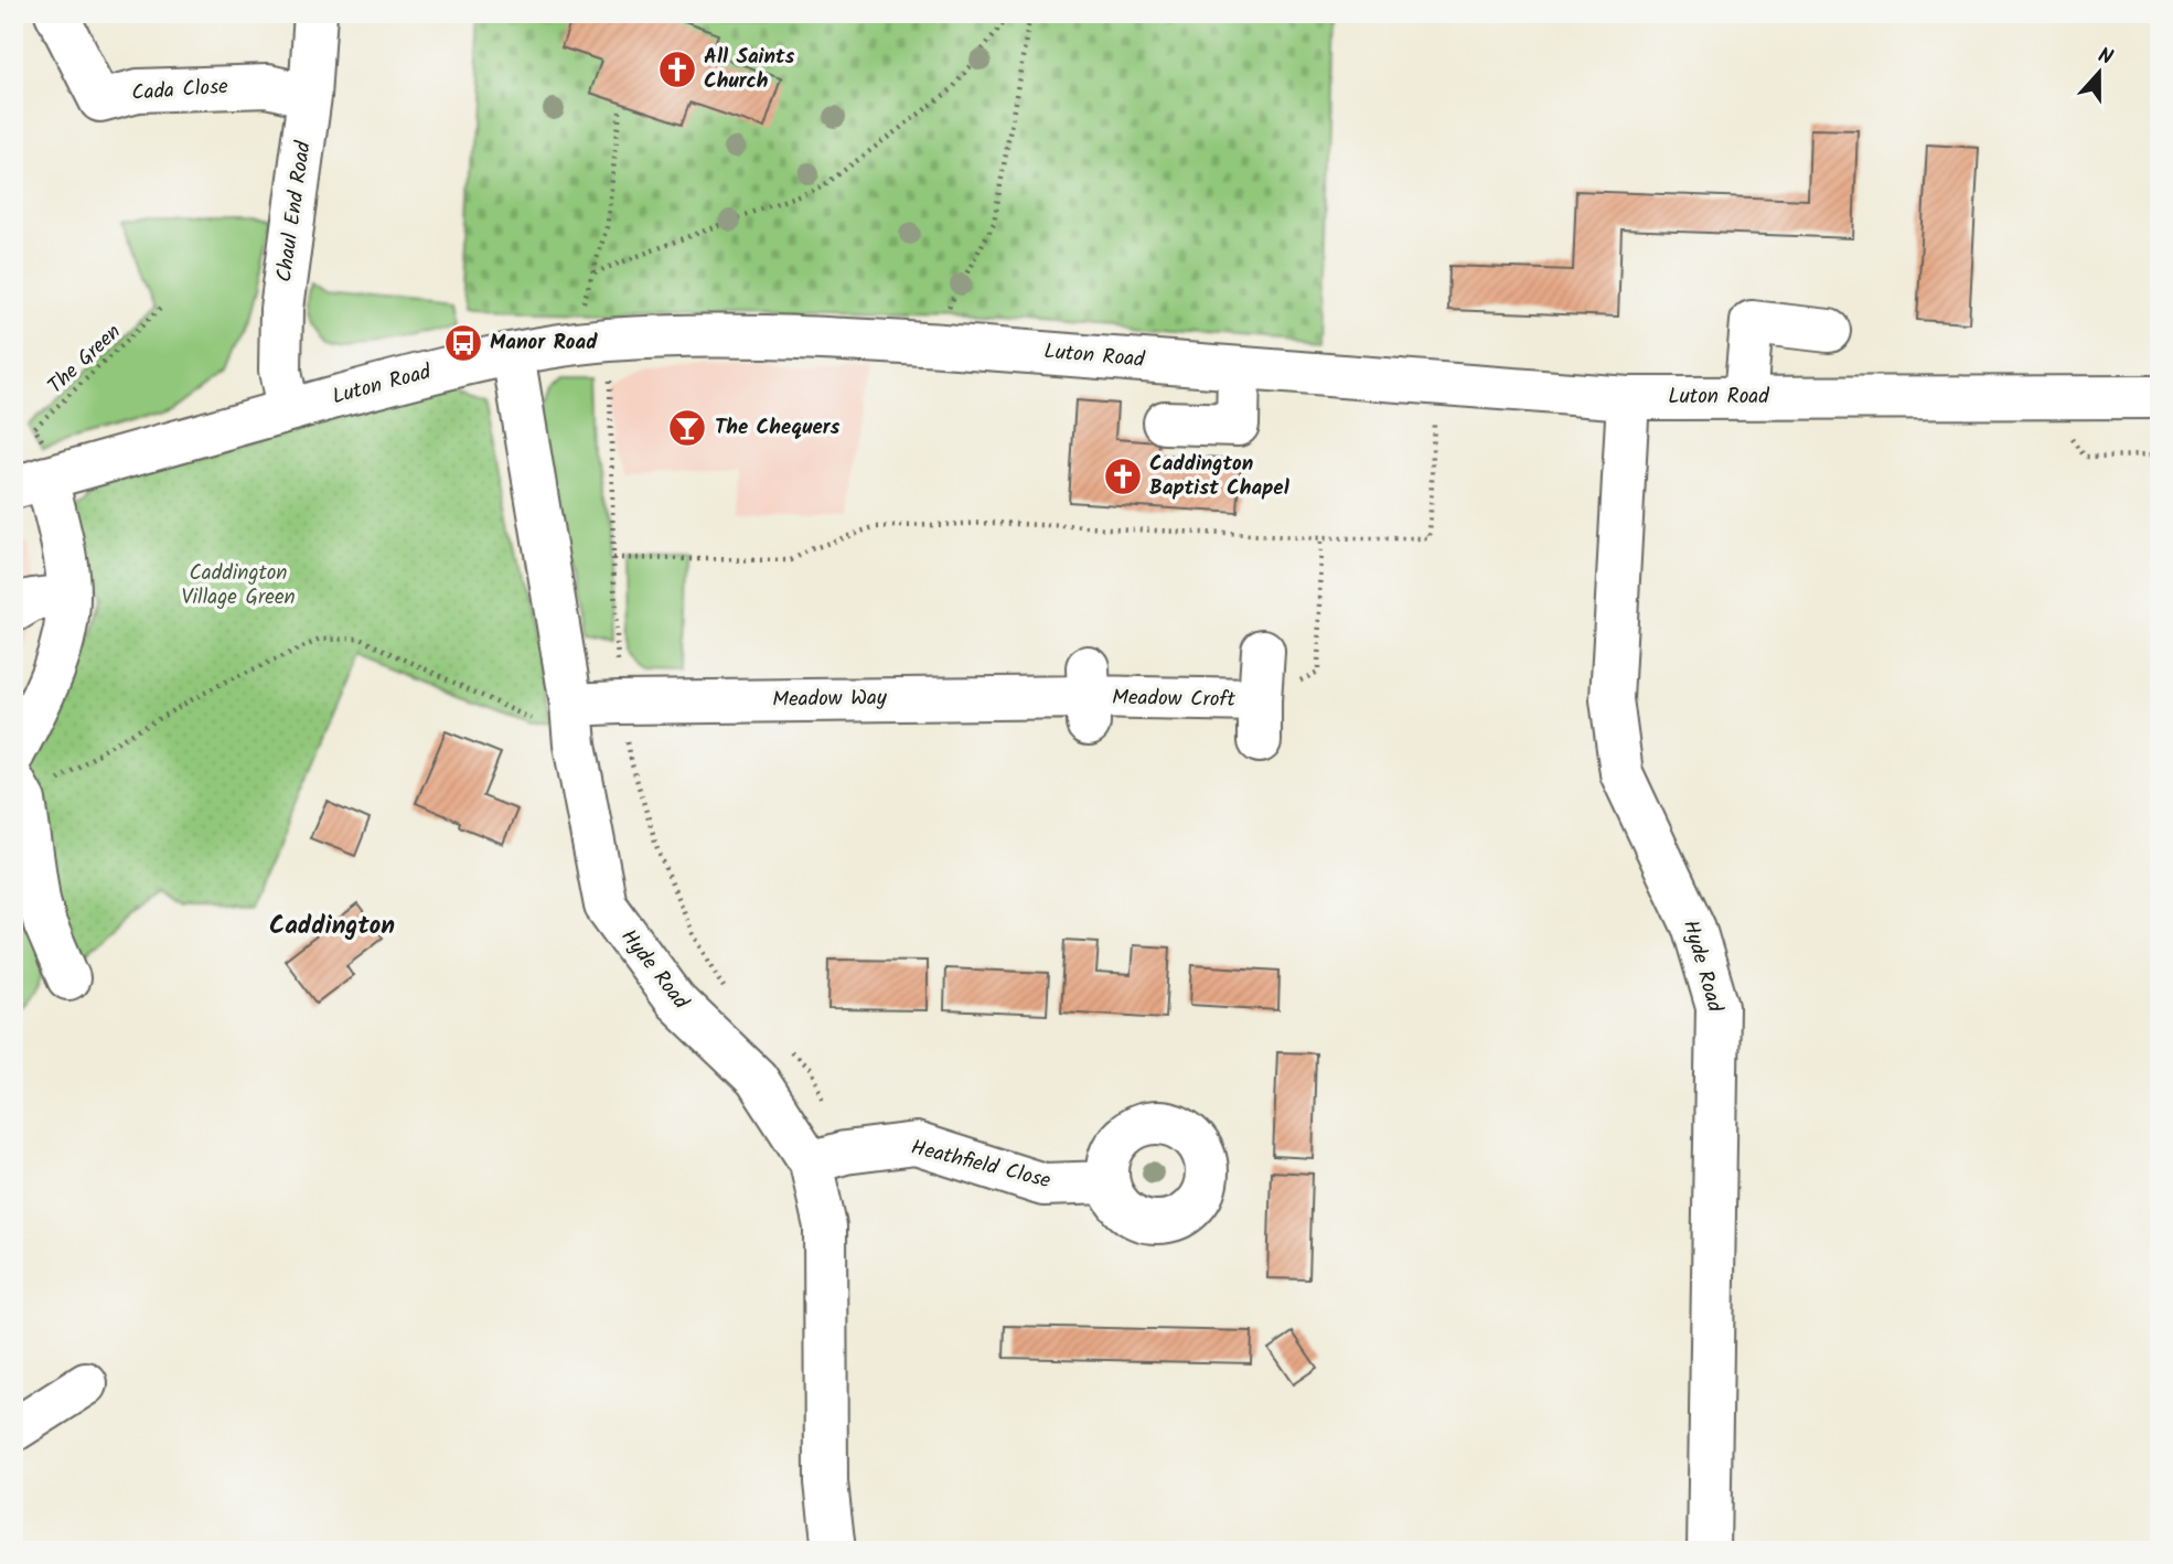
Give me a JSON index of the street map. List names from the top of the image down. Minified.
{"streets":{"street":["Cada Close","Chaul End Road","Luton Road","Meadow Way","Meadow Croft","Hyde Road","Heathfield Close"],"path":["The Green"]},"crossings":[["Cada Close","Chaul End Road"],["Chaul End Road","Luton Road"],["Luton Road","The Green"],["Luton Road","Hyde Road"],["Meadow Way","Meadow Croft"],["Meadow Way","Hyde Road"],["Hyde Road","Heathfield Close"]],"districts":["Caddington"],"parks":["Caddington Village Green"],"places":{"church":["All Saints Church","Caddington Baptist Chapel"],"bus stop":["Manor Road"],"bar":["The Chequers"]},"north":"top"}
